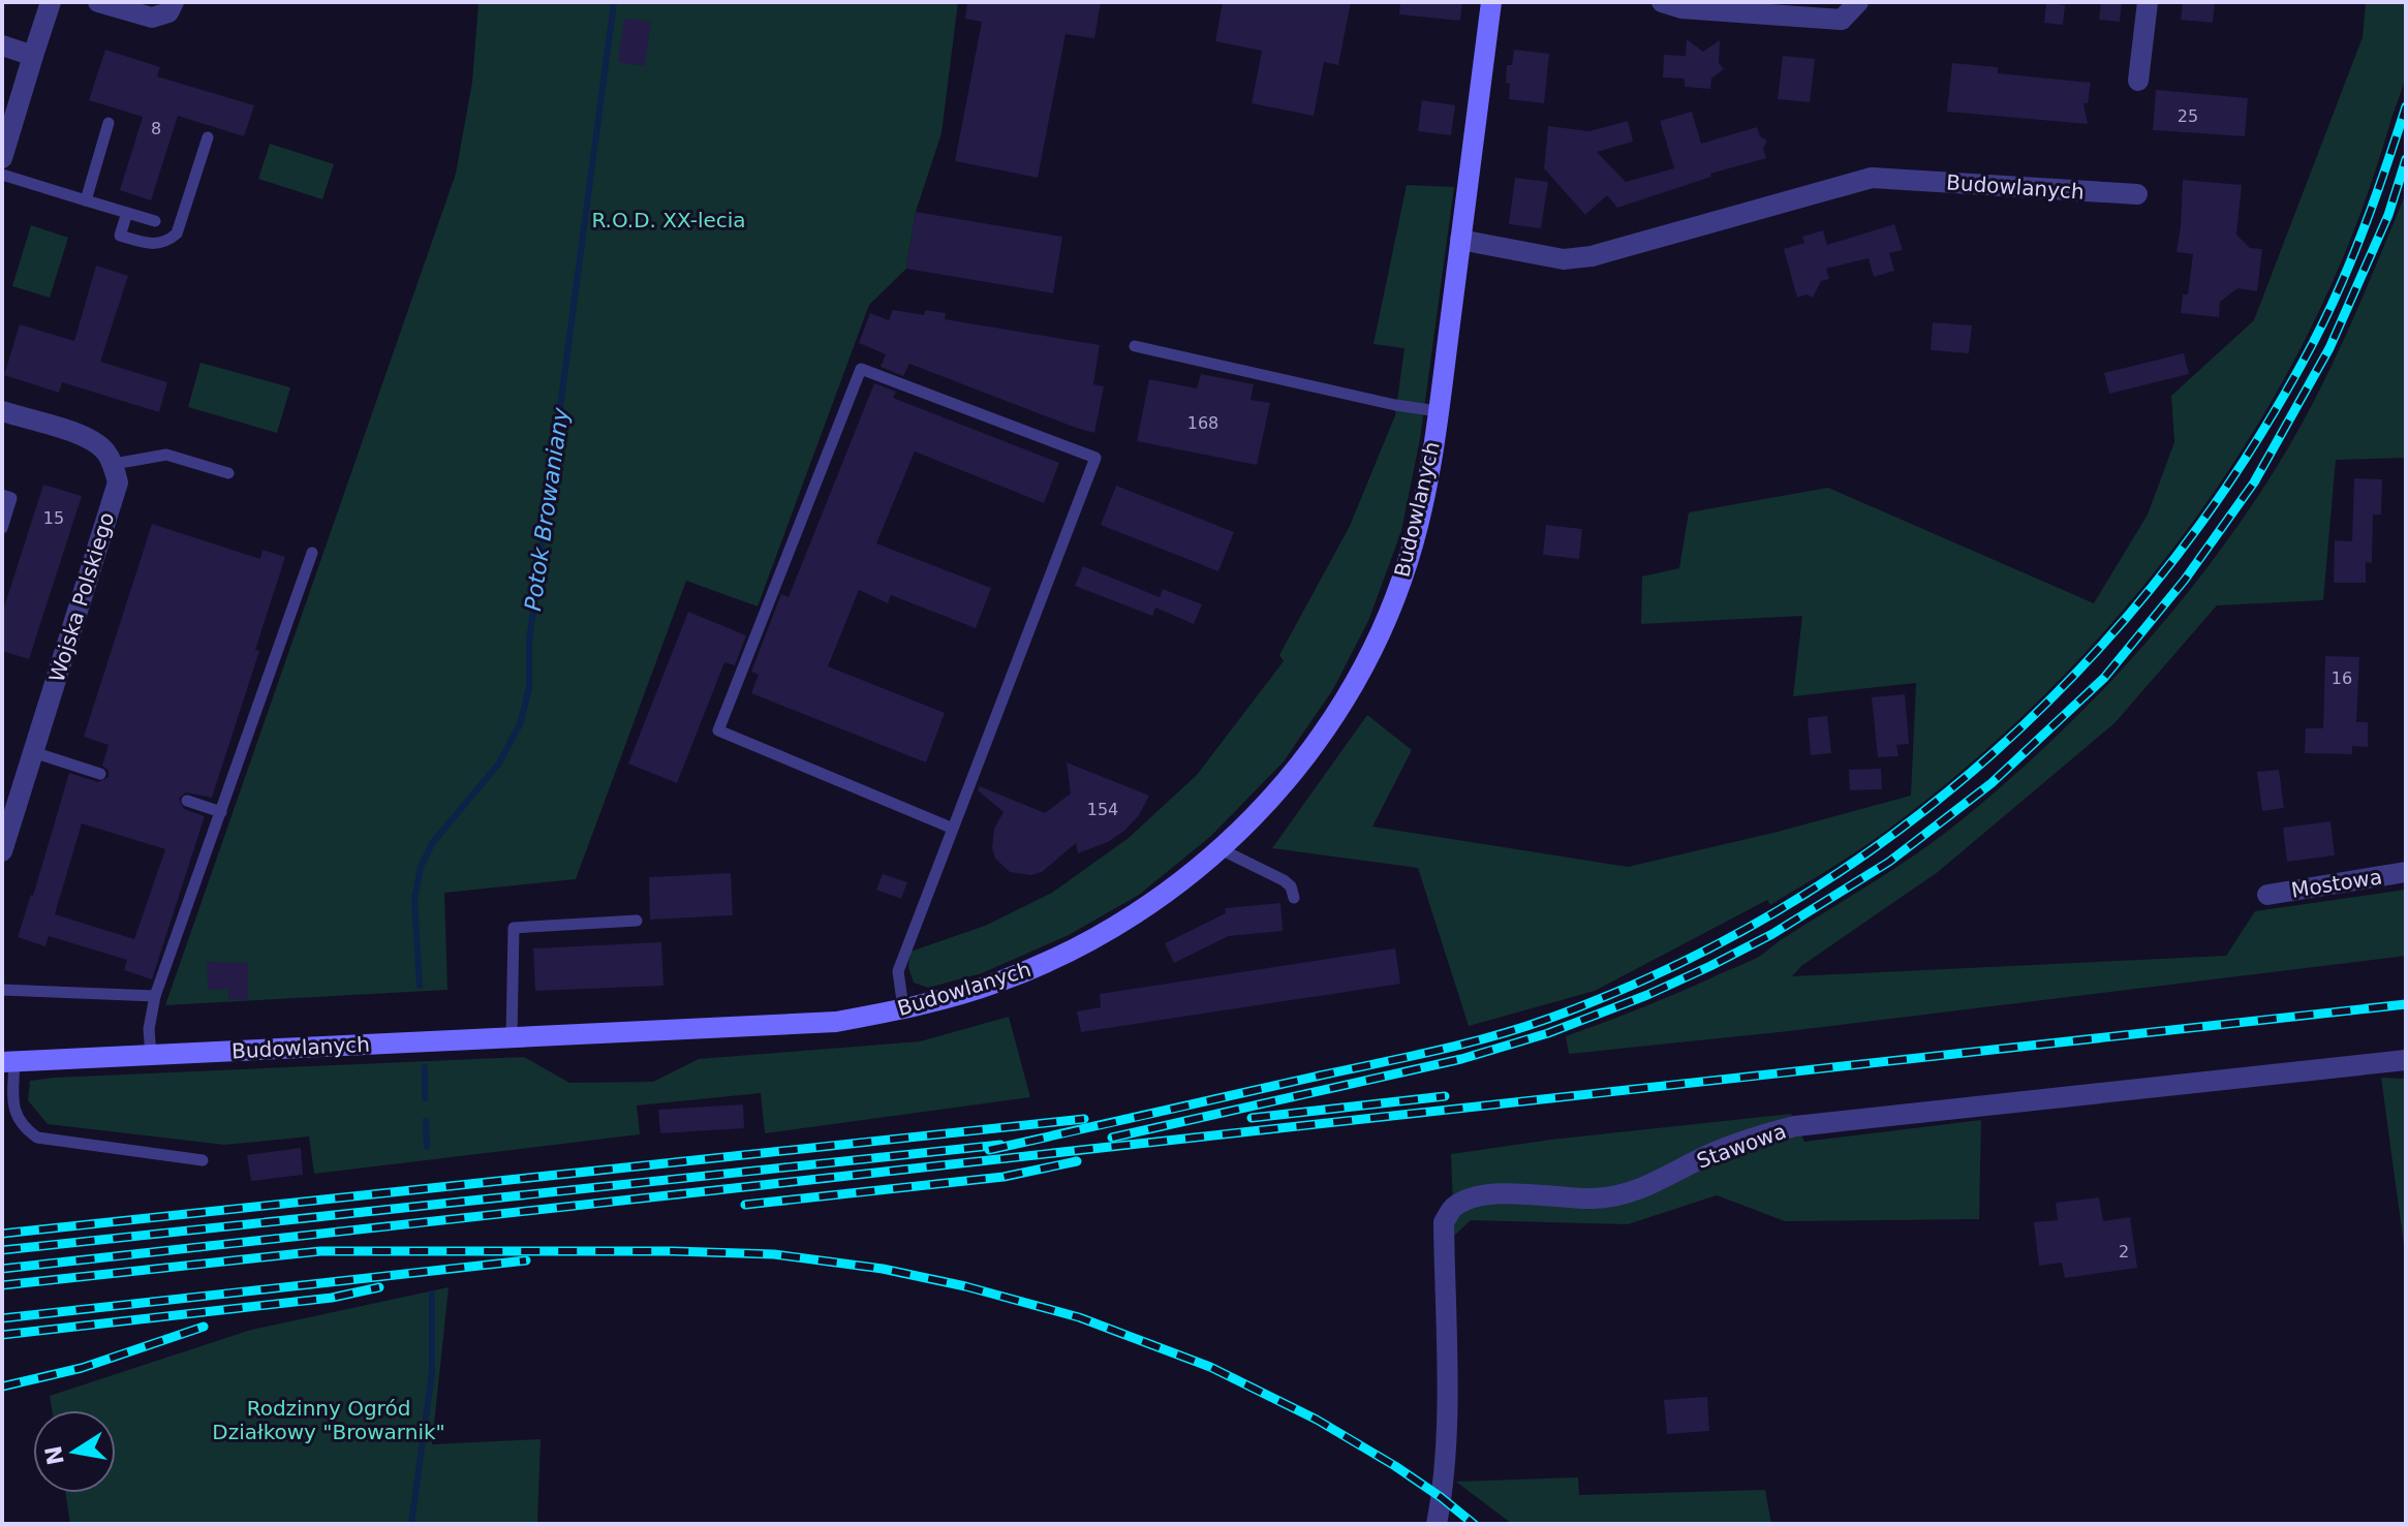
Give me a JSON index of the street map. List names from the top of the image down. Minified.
{"streets":{"street":["Budowlanych","Wojska Polskiego","Mostowa","Stawowa"]},"water":["Potok Browaniany"],"parks":["R.O.D. XX-lecia","Rodzinny Ogród Działkowy \"Browarnik\""],"house_numbers":["25","8","168","15","16","154","2"],"north":"left"}
